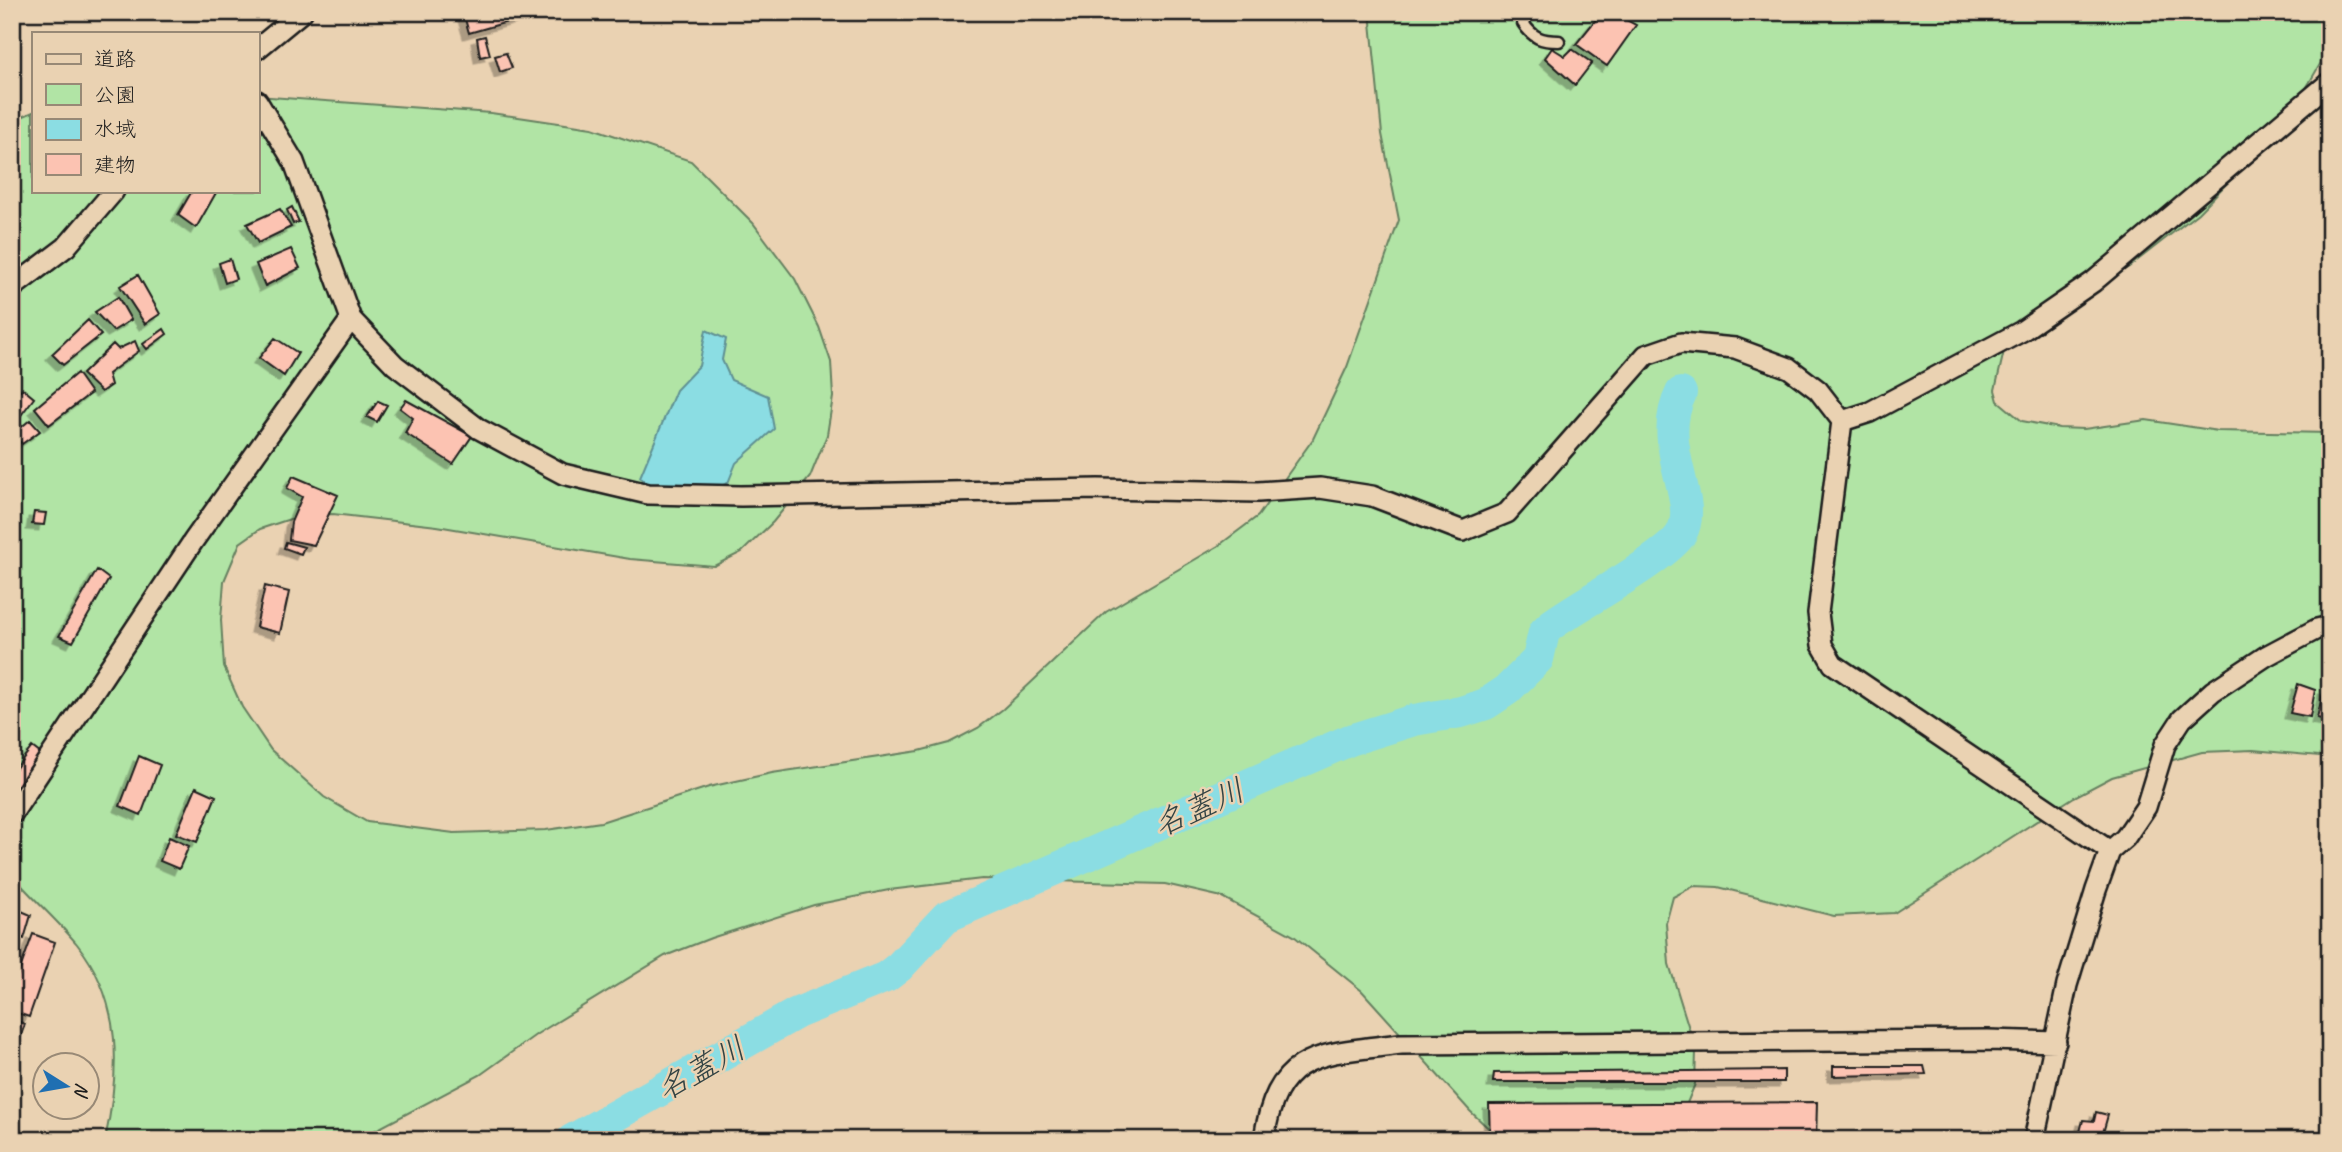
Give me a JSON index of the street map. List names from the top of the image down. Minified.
{"water":["名蓋川"],"legend":["道路","公園","水域","建物"],"north":"right"}
